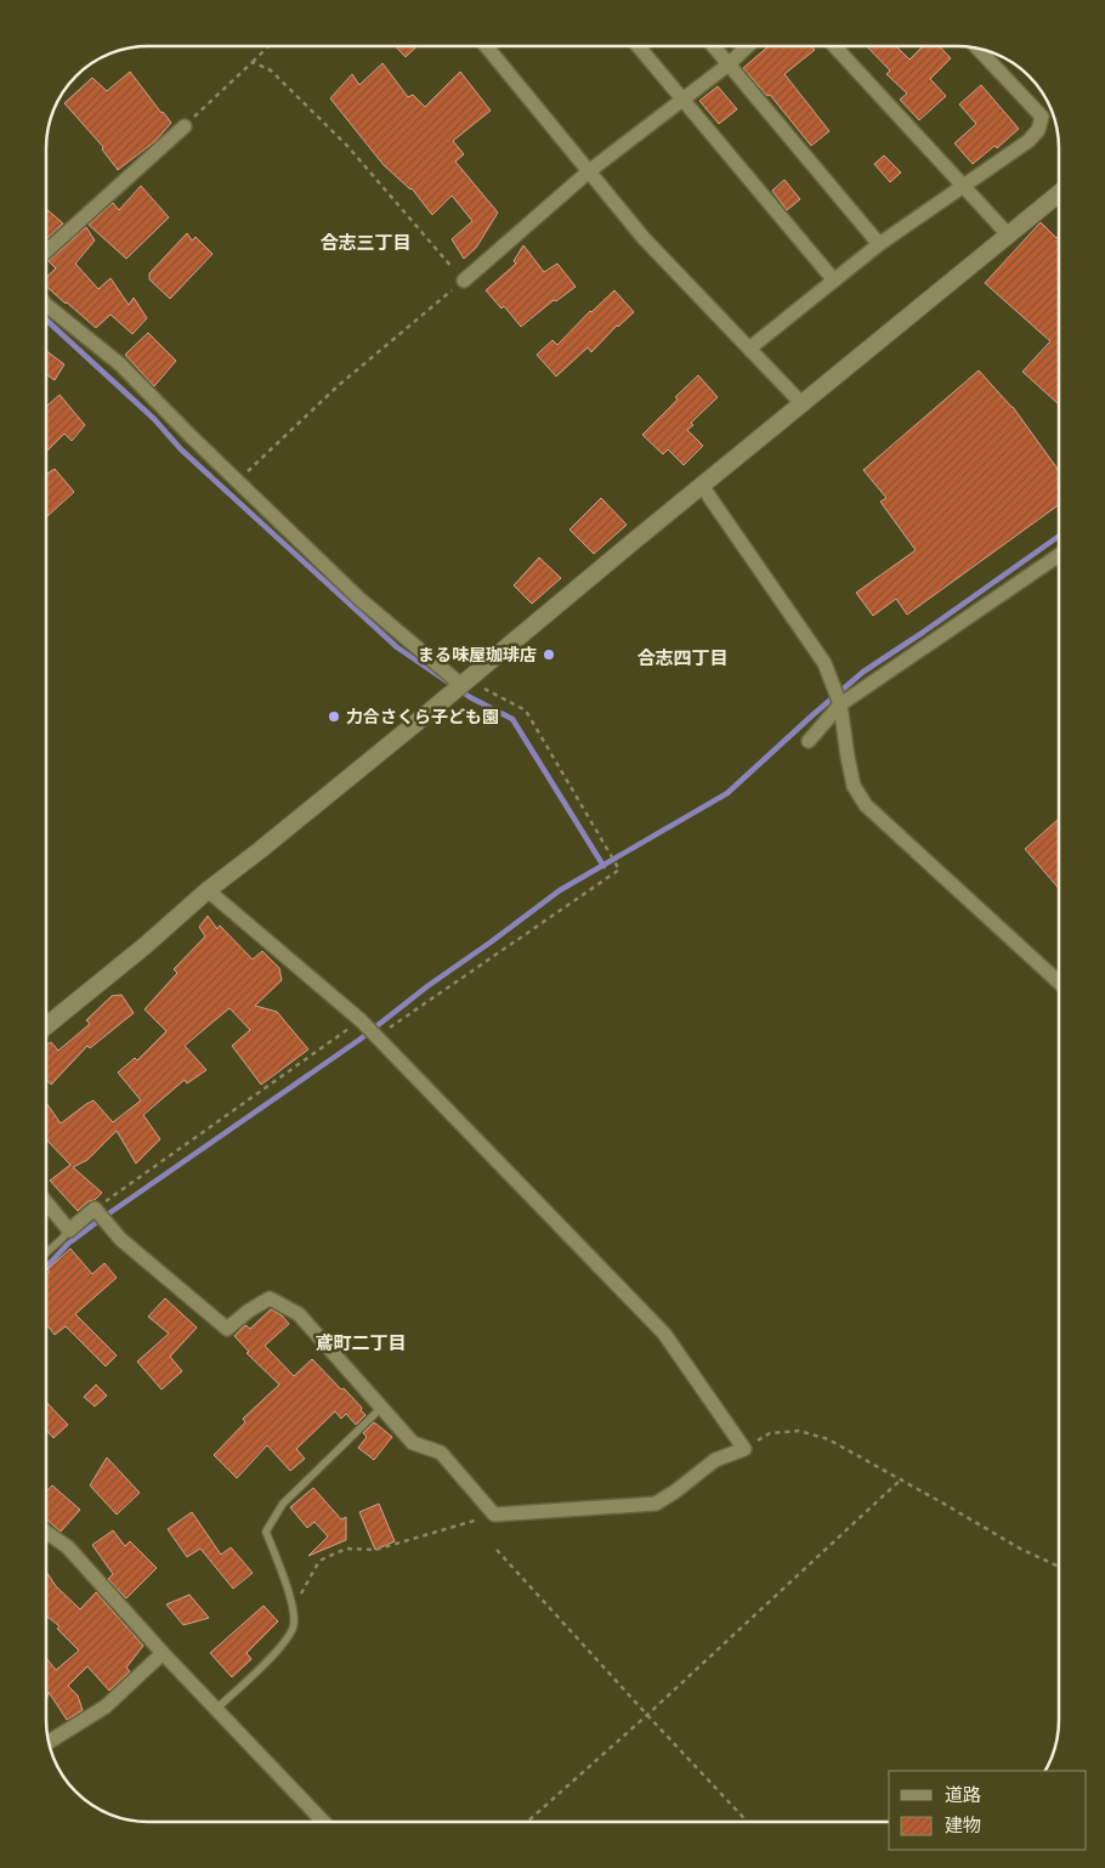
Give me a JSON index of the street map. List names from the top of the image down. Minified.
{"districts":["合志三丁目","合志四丁目","鳶町二丁目"],"places":["まる味屋珈琲店","力合さくら子ども園"],"legend":["道路","建物"]}
